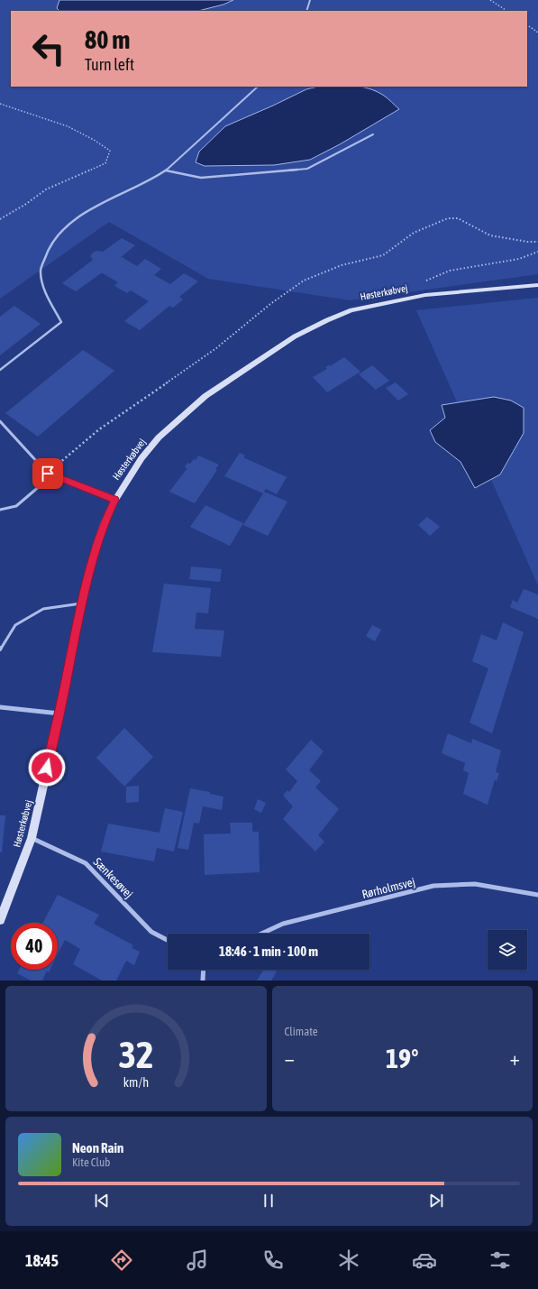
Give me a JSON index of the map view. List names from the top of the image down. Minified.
{"streets":{"street":["Høsterkøbvej","Sænkesøvej","Rørholmsvej"]},"crossings":[["Høsterkøbvej","Sænkesøvej"]],"page":{"turn":["80 m","Turn left"],"limit":"40","trip":"18:46 · 1 min · 100 m","tile":"Climate","heat":["−","19°","+"],"song":["Neon Rain","Kite Club"],"tabs":"18:45","gauge":["32","km/h"]}}
